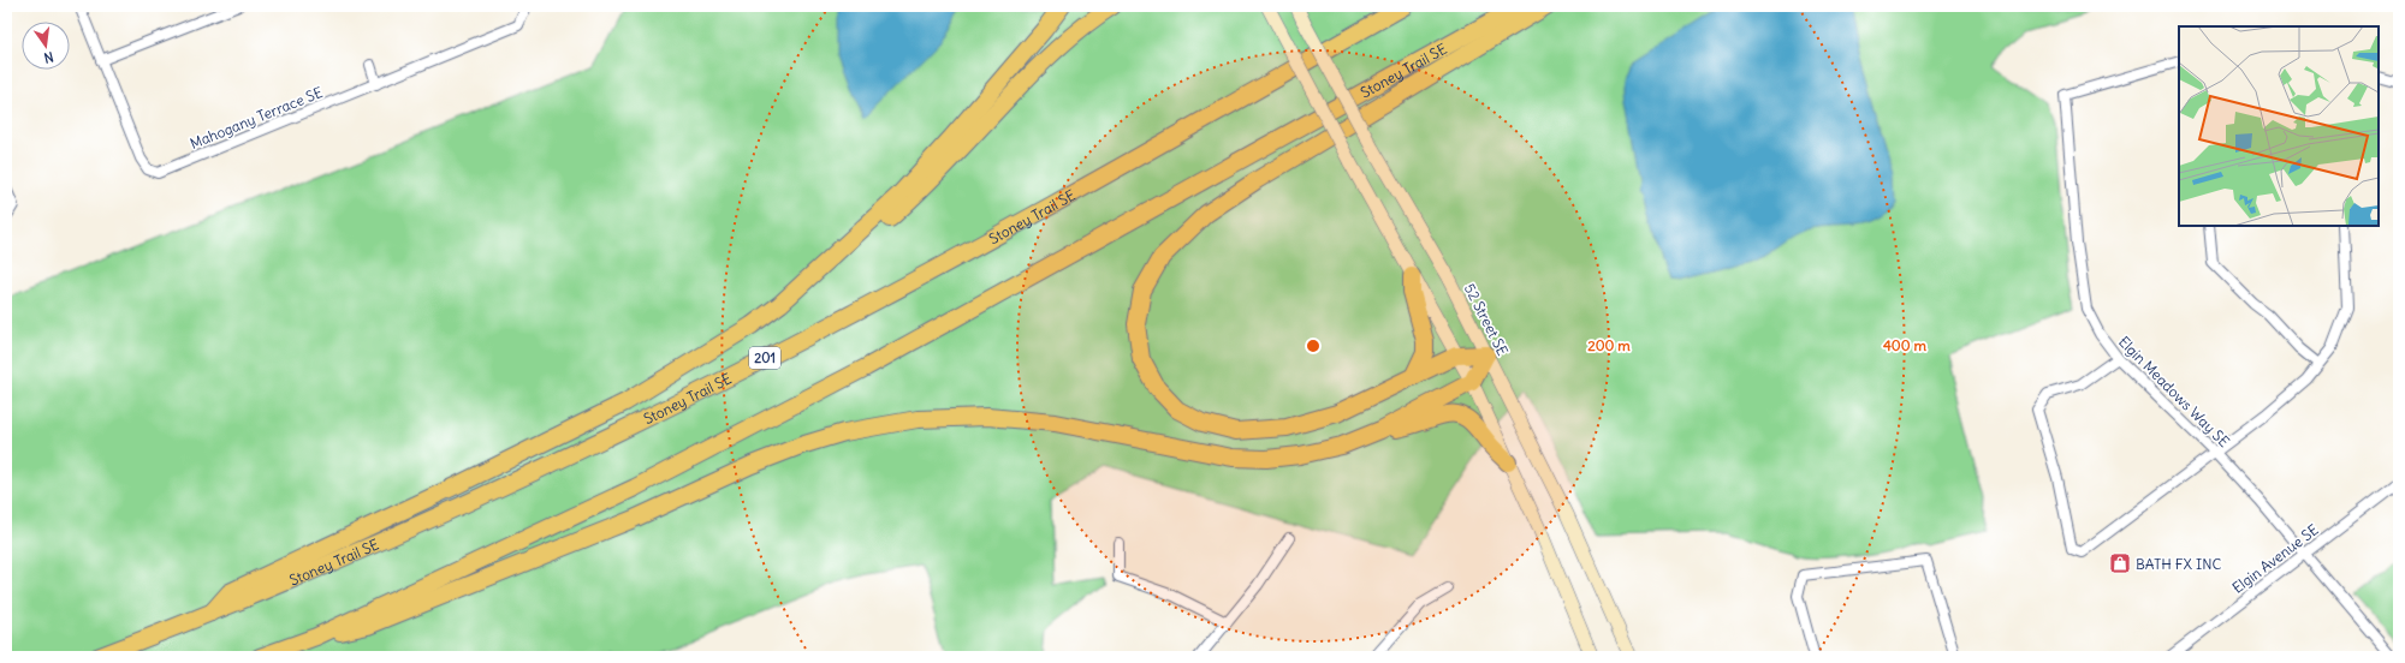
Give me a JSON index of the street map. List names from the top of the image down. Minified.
{"streets":{"highway":["Stoney Trail SE","201"],"main road":["52 Street SE"],"street":["Mahogany Terrace SE","Elgin Meadows Way SE","Elgin Avenue SE"]},"crossings":[["Elgin Meadows Way SE","Elgin Avenue SE"]],"places":{"shop":["BATH FX INC"]},"north":"bottom","rings":["200 m","400 m"]}
